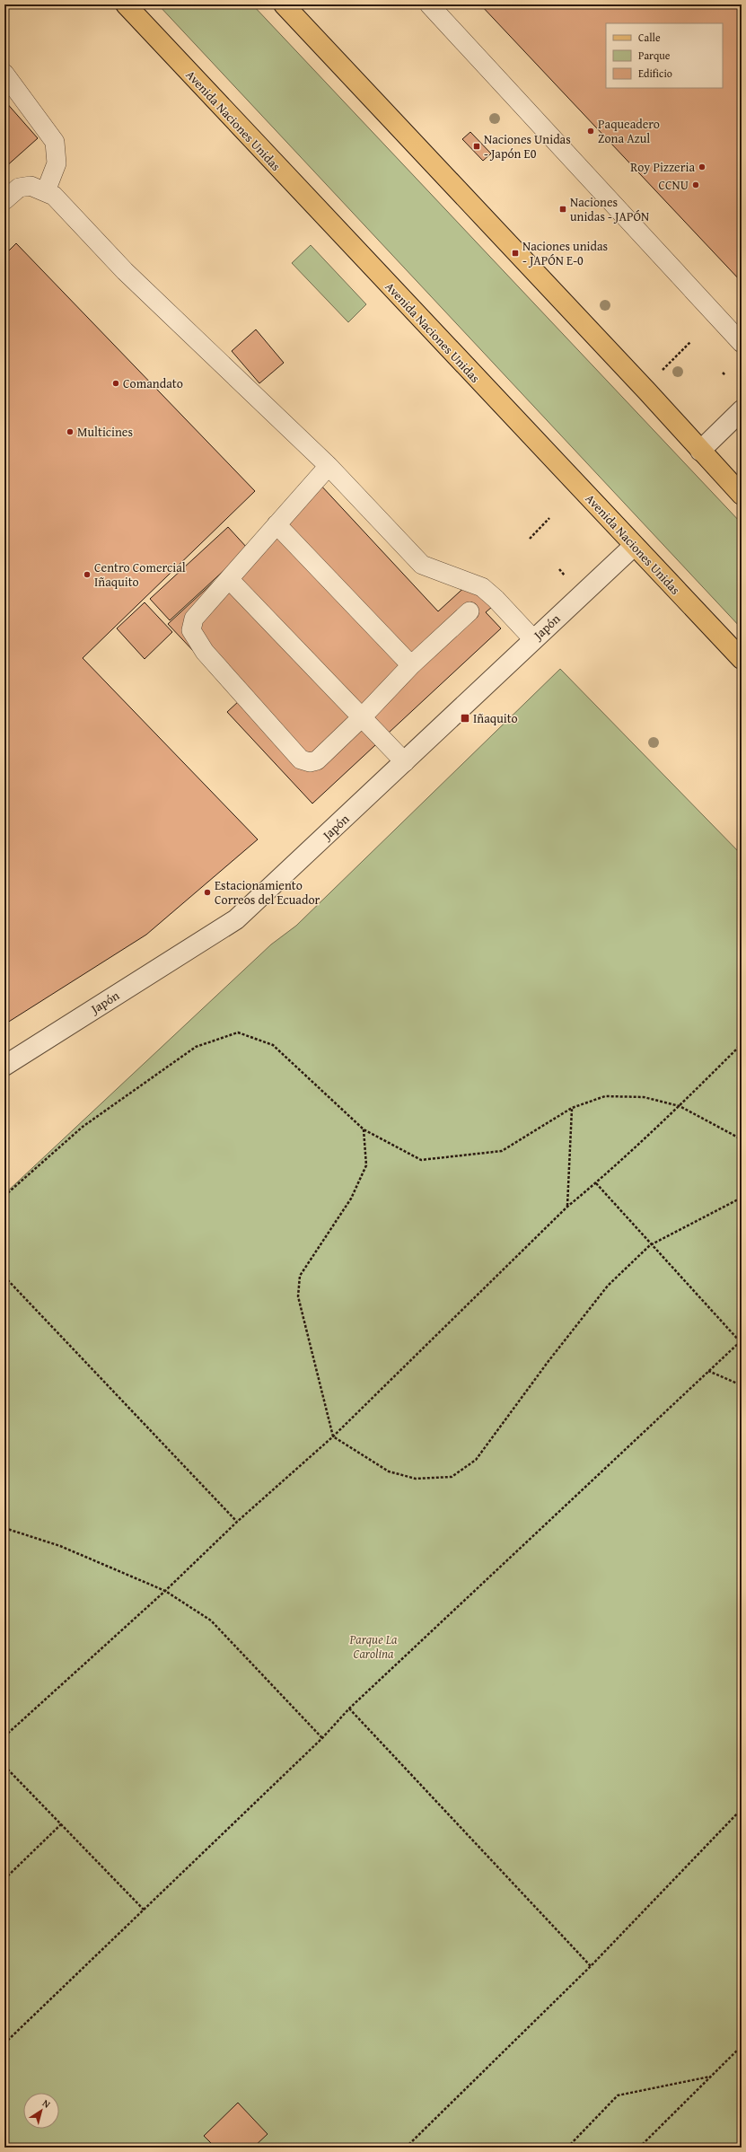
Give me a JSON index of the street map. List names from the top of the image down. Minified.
{"streets":{"main road":["Avenida Naciones Unidas"],"street":["Japón"]},"crossings":[["Avenida Naciones Unidas","Japón"]],"parks":["Parque La Carolina"],"places":{"other":["Paqueadero Zona Azul","Roy Pizzeria","CCNU","Comandato","Multicines","Centro Comercial Iñaquito","Estacionamiento Correos del Ecuador"],"transit":["Naciones Unidas - Japón E0","Naciones unidas - JAPÓN","Naciones unidas - JAPÓN E-0","Iñaquito"]},"legend":["Calle","Parque","Edificio"],"north":"top right"}
